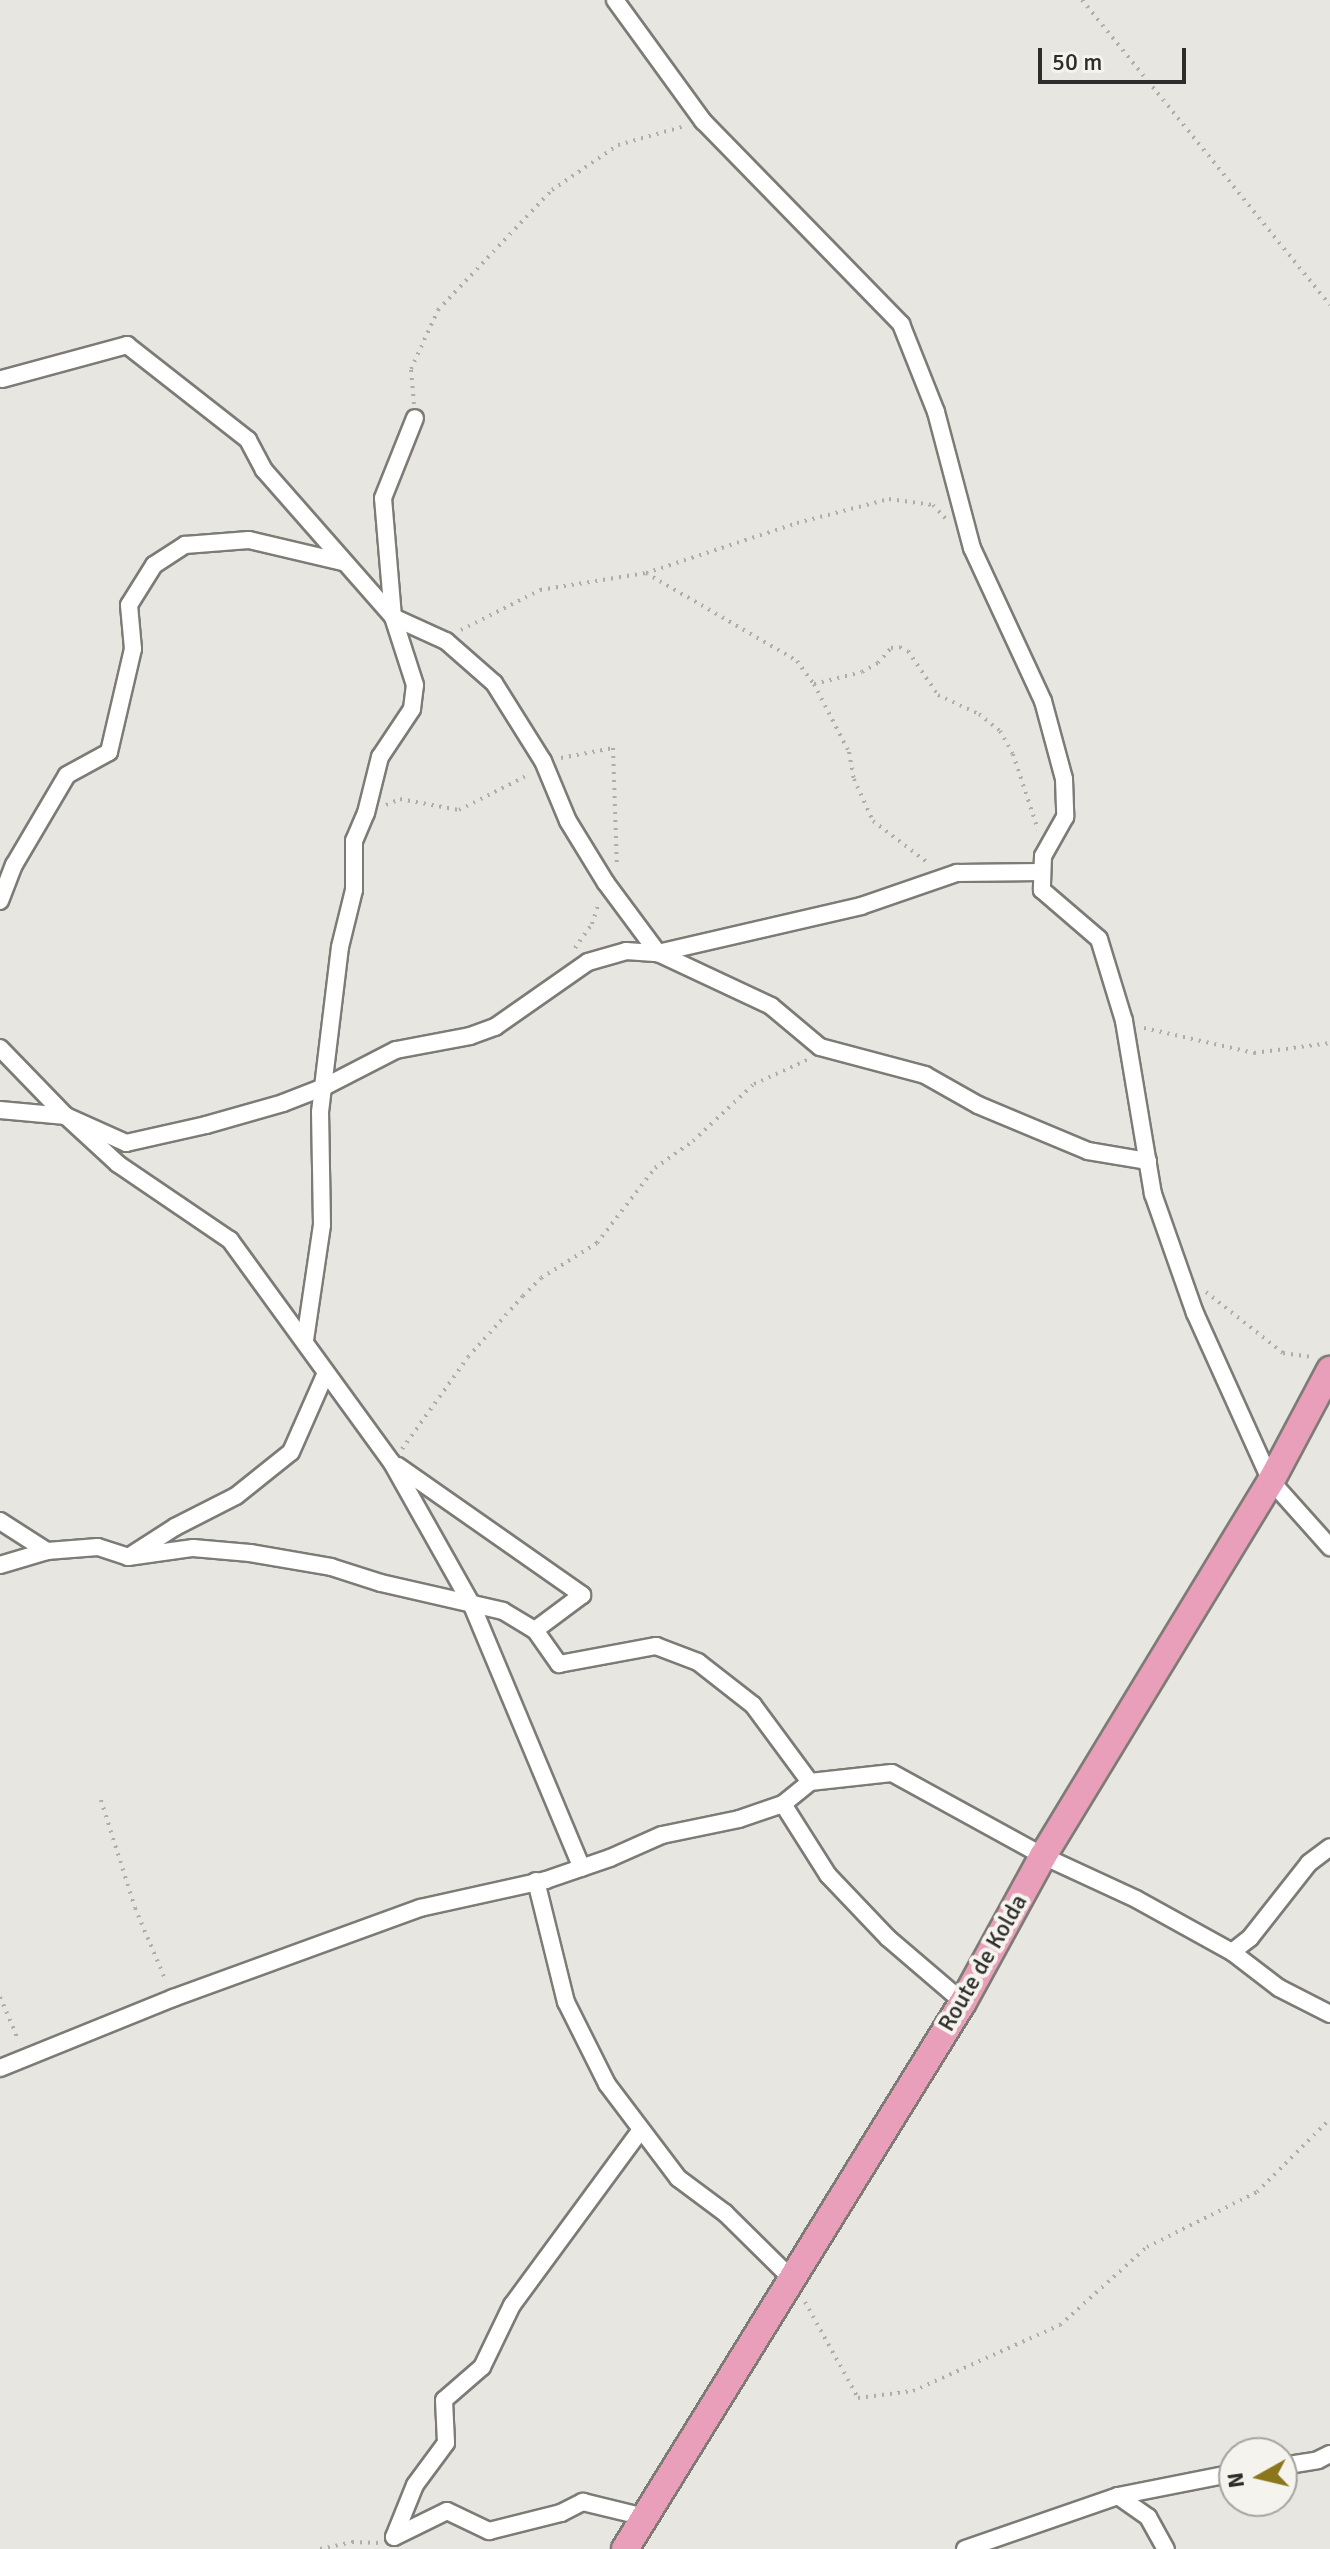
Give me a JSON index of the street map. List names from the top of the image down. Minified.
{"streets":{"main road":["Route de Kolda"]},"scale_bar":"50 m","north":"left"}
